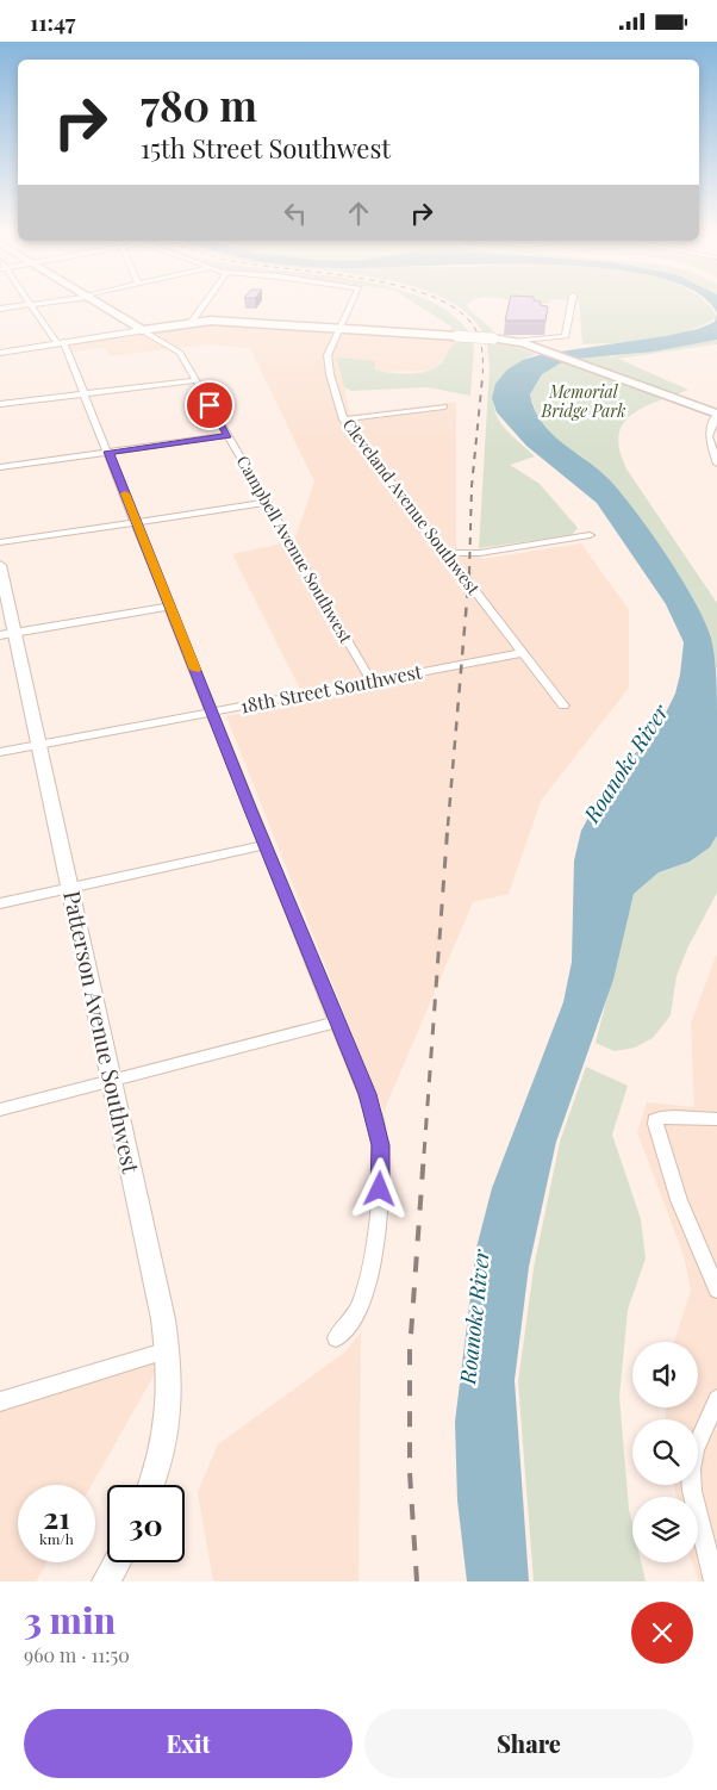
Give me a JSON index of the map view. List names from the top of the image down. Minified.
{"streets":{"main road":["Campbell Avenue Southwest","Patterson Avenue Southwest"],"street":["Cleveland Avenue Southwest","18th Street Southwest"]},"crossings":[["Cleveland Avenue Southwest","18th Street Southwest"],["Campbell Avenue Southwest","18th Street Southwest"],["18th Street Southwest","Patterson Avenue Southwest"]],"water":["Roanoke River"],"parks":["Memorial Bridge Park"],"page":{"status":"11:47","turn":["780 m","15th Street Southwest"],"speed":"21 km/h","limit":"30","heading":["3 min","960 m · 11:50"],"buttons":["Exit","Share"]}}
